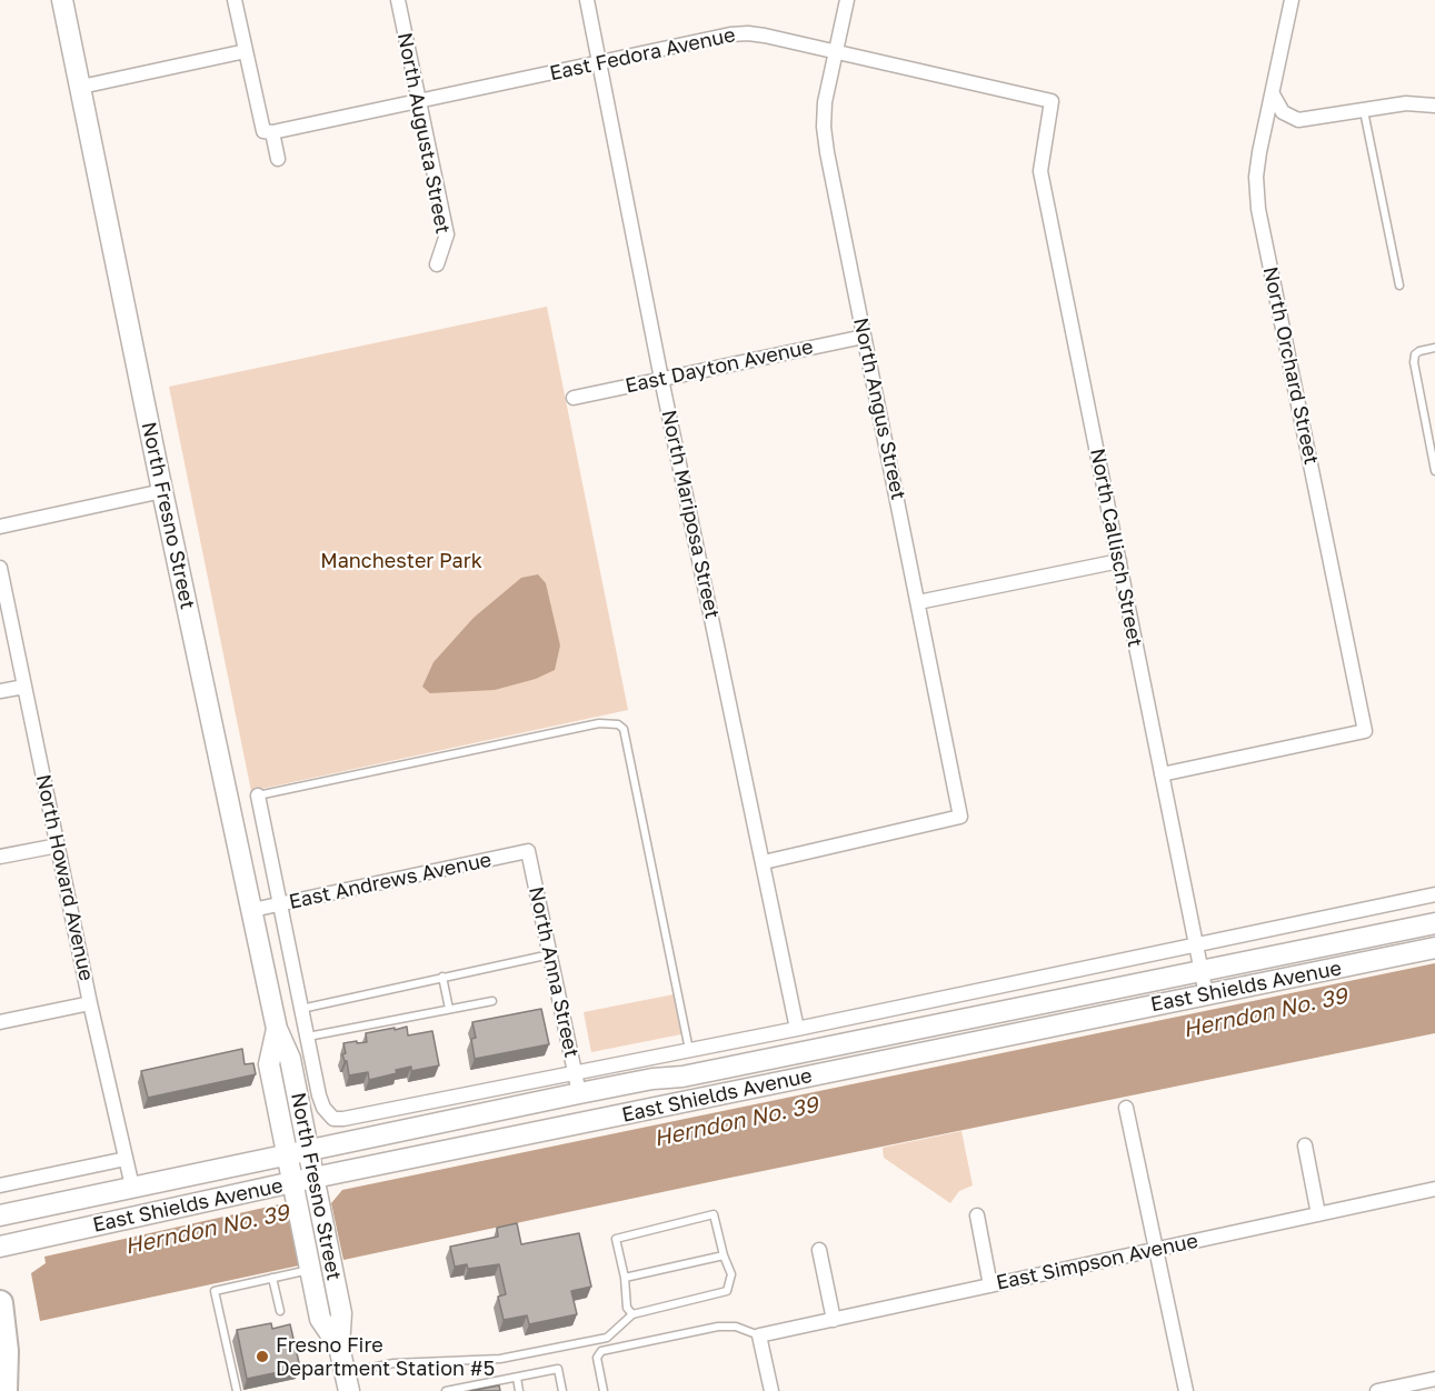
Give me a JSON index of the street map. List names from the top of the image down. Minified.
{"streets":{"main road":["North Fresno Street","East Shields Avenue"],"street":["East Fedora Avenue","North Augusta Street","North Orchard Street","East Dayton Avenue","North Angus Street","North Mariposa Street","North Callisch Street","North Howard Avenue","East Andrews Avenue","North Anna Street","East Simpson Avenue"]},"crossings":[["East Fedora Avenue","North Augusta Street"],["East Fedora Avenue","North Angus Street"],["East Fedora Avenue","North Mariposa Street"],["East Fedora Avenue","North Callisch Street"],["North Orchard Street","North Callisch Street"],["East Dayton Avenue","North Angus Street"],["East Dayton Avenue","North Mariposa Street"],["North Angus Street","North Mariposa Street"],["North Fresno Street","East Andrews Avenue"],["North Fresno Street","East Shields Avenue"],["North Callisch Street","East Shields Avenue"],["North Howard Avenue","East Shields Avenue"],["East Andrews Avenue","North Anna Street"],["North Anna Street","East Shields Avenue"]],"water":["Herndon No. 39"],"parks":["Manchester Park"],"places":["Fresno Fire Department Station #5"]}
